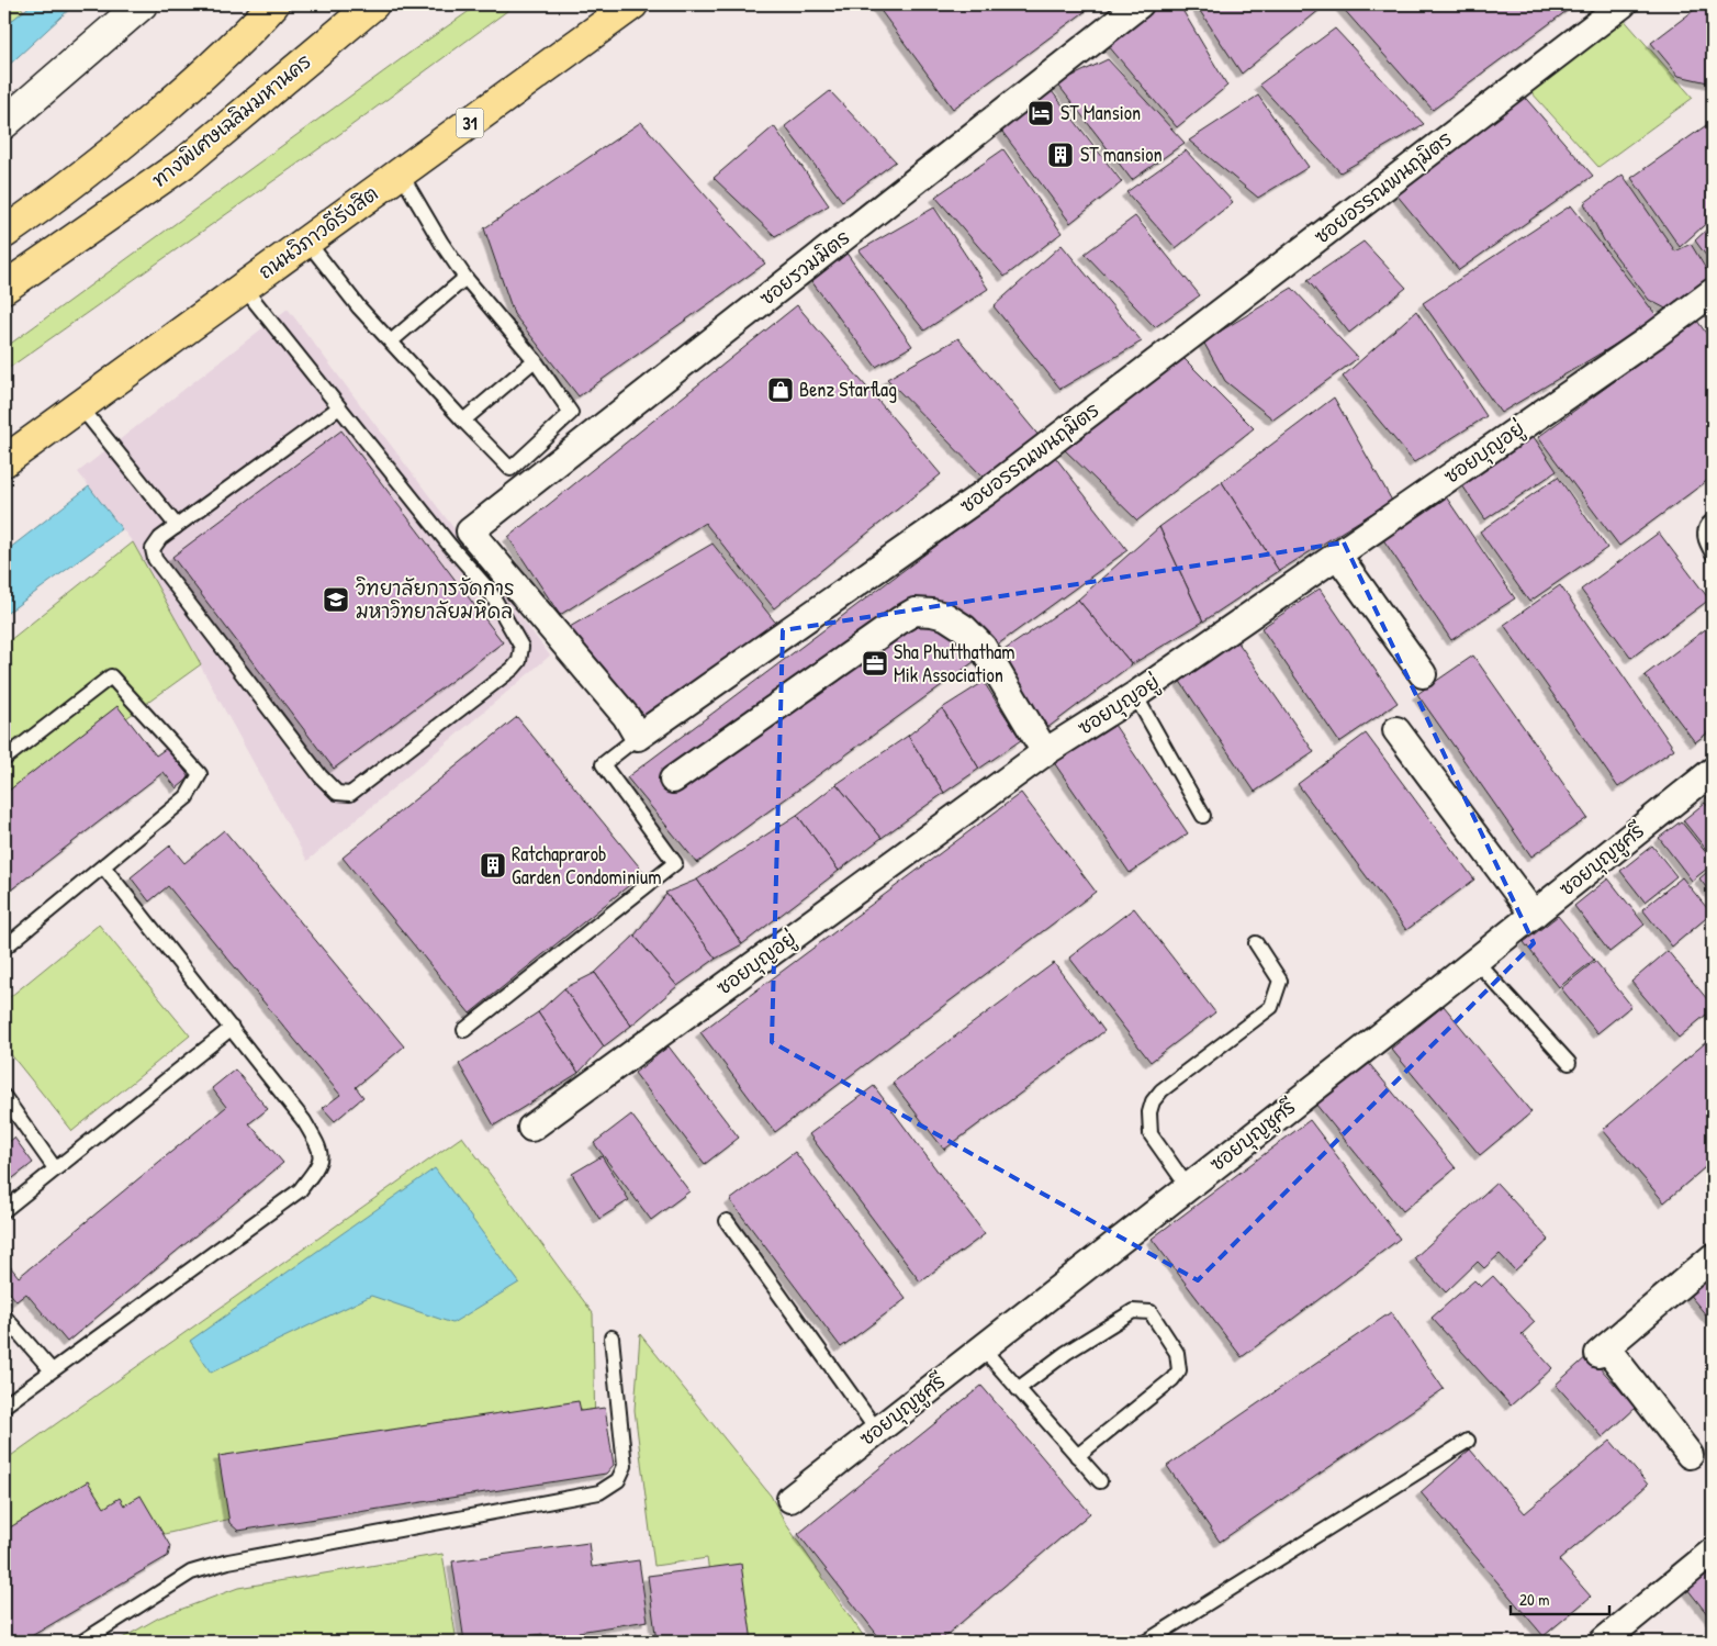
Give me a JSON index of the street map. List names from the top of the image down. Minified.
{"streets":{"highway":["ทางพิเศษเฉลิมมหานคร","31","ถนนวิภาวดีรังสิต"],"street":["ซอยอรรณพนฤมิตร","ซอยรวมมิตร","ซอยบุญอยู่","ซอยบุญชูศรี"]},"places":{"hotel":["ST Mansion"],"building":["ST mansion","Ratchaprarob Garden Condominium"],"shop":["Benz Starflag"],"school or university":["วิทยาลัยการจัดการ มหาวิทยาลัยมหิดล"],"office":["Sha Phutthatham Mik Association"]},"scale_bar":"20 m"}
